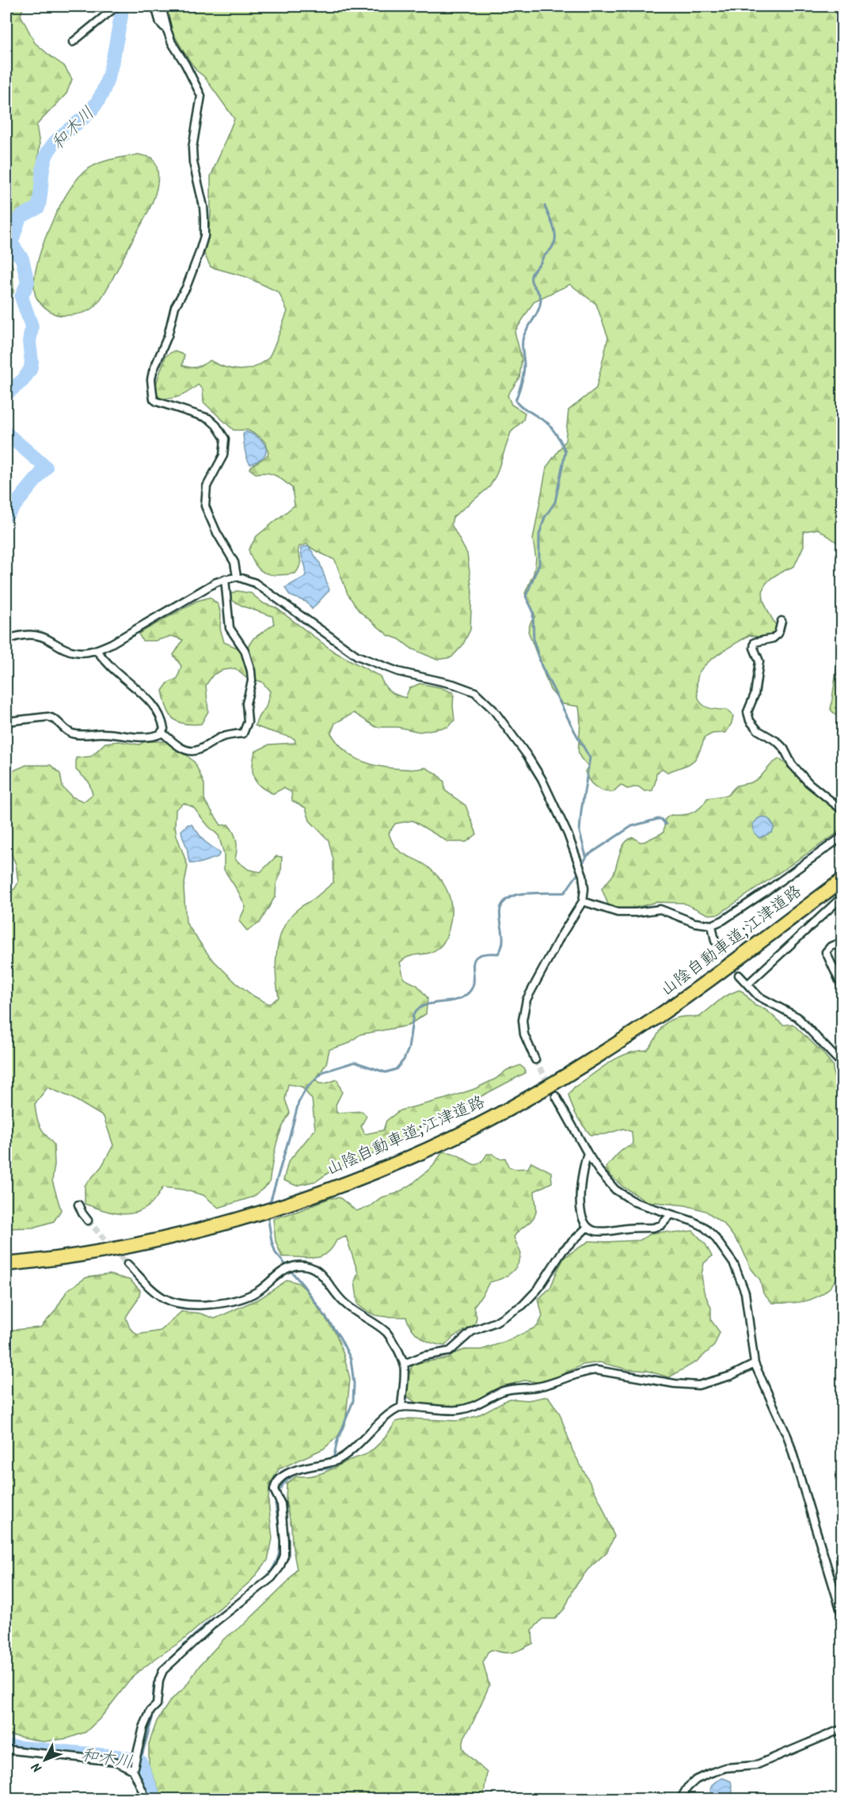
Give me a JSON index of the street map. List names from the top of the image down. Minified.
{"streets":{"highway":["山陰自動車道;江津道路"]},"water":["和木川"],"north":"bottom left"}
